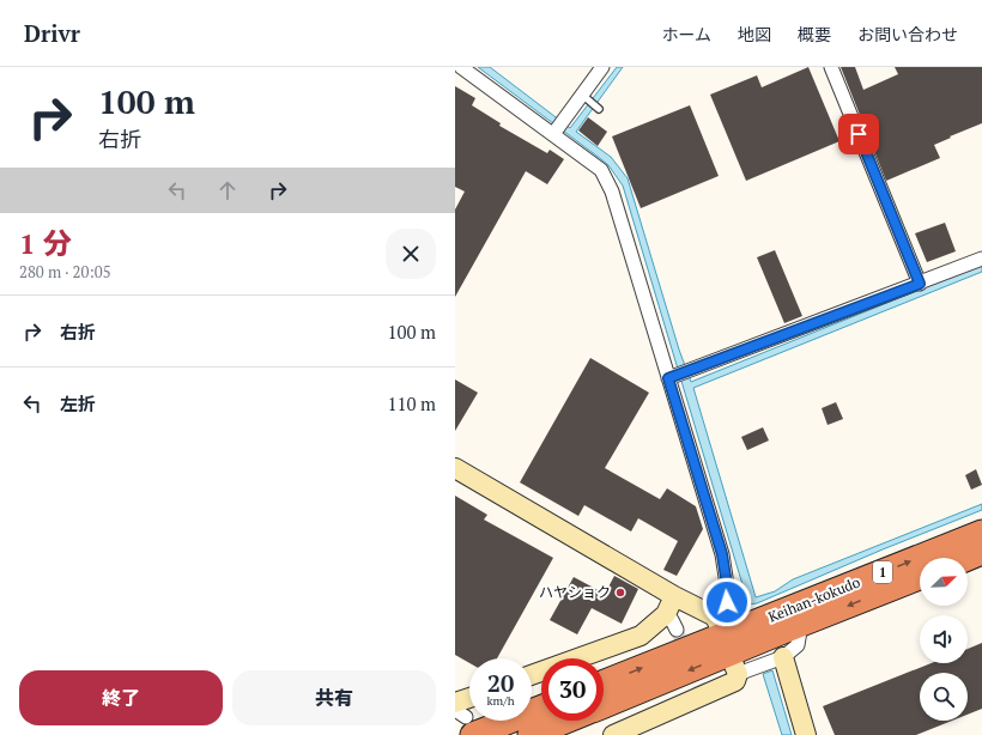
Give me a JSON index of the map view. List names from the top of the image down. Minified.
{"streets":{"highway":["1","Keihan-kokudo"]},"places":["ハヤショク"],"north":"top right","page":{"header":"Drivr","nav":["ホーム","地図","概要","お問い合わせ"],"turn":["100 m","右折"],"heading":["1 分","280 m · 20:05"],"list":[{"name":"右折","value":"100 m"},{"name":"左折","value":"110 m"}],"speed":"20 km/h","limit":"30","buttons":["終了","共有"]}}
